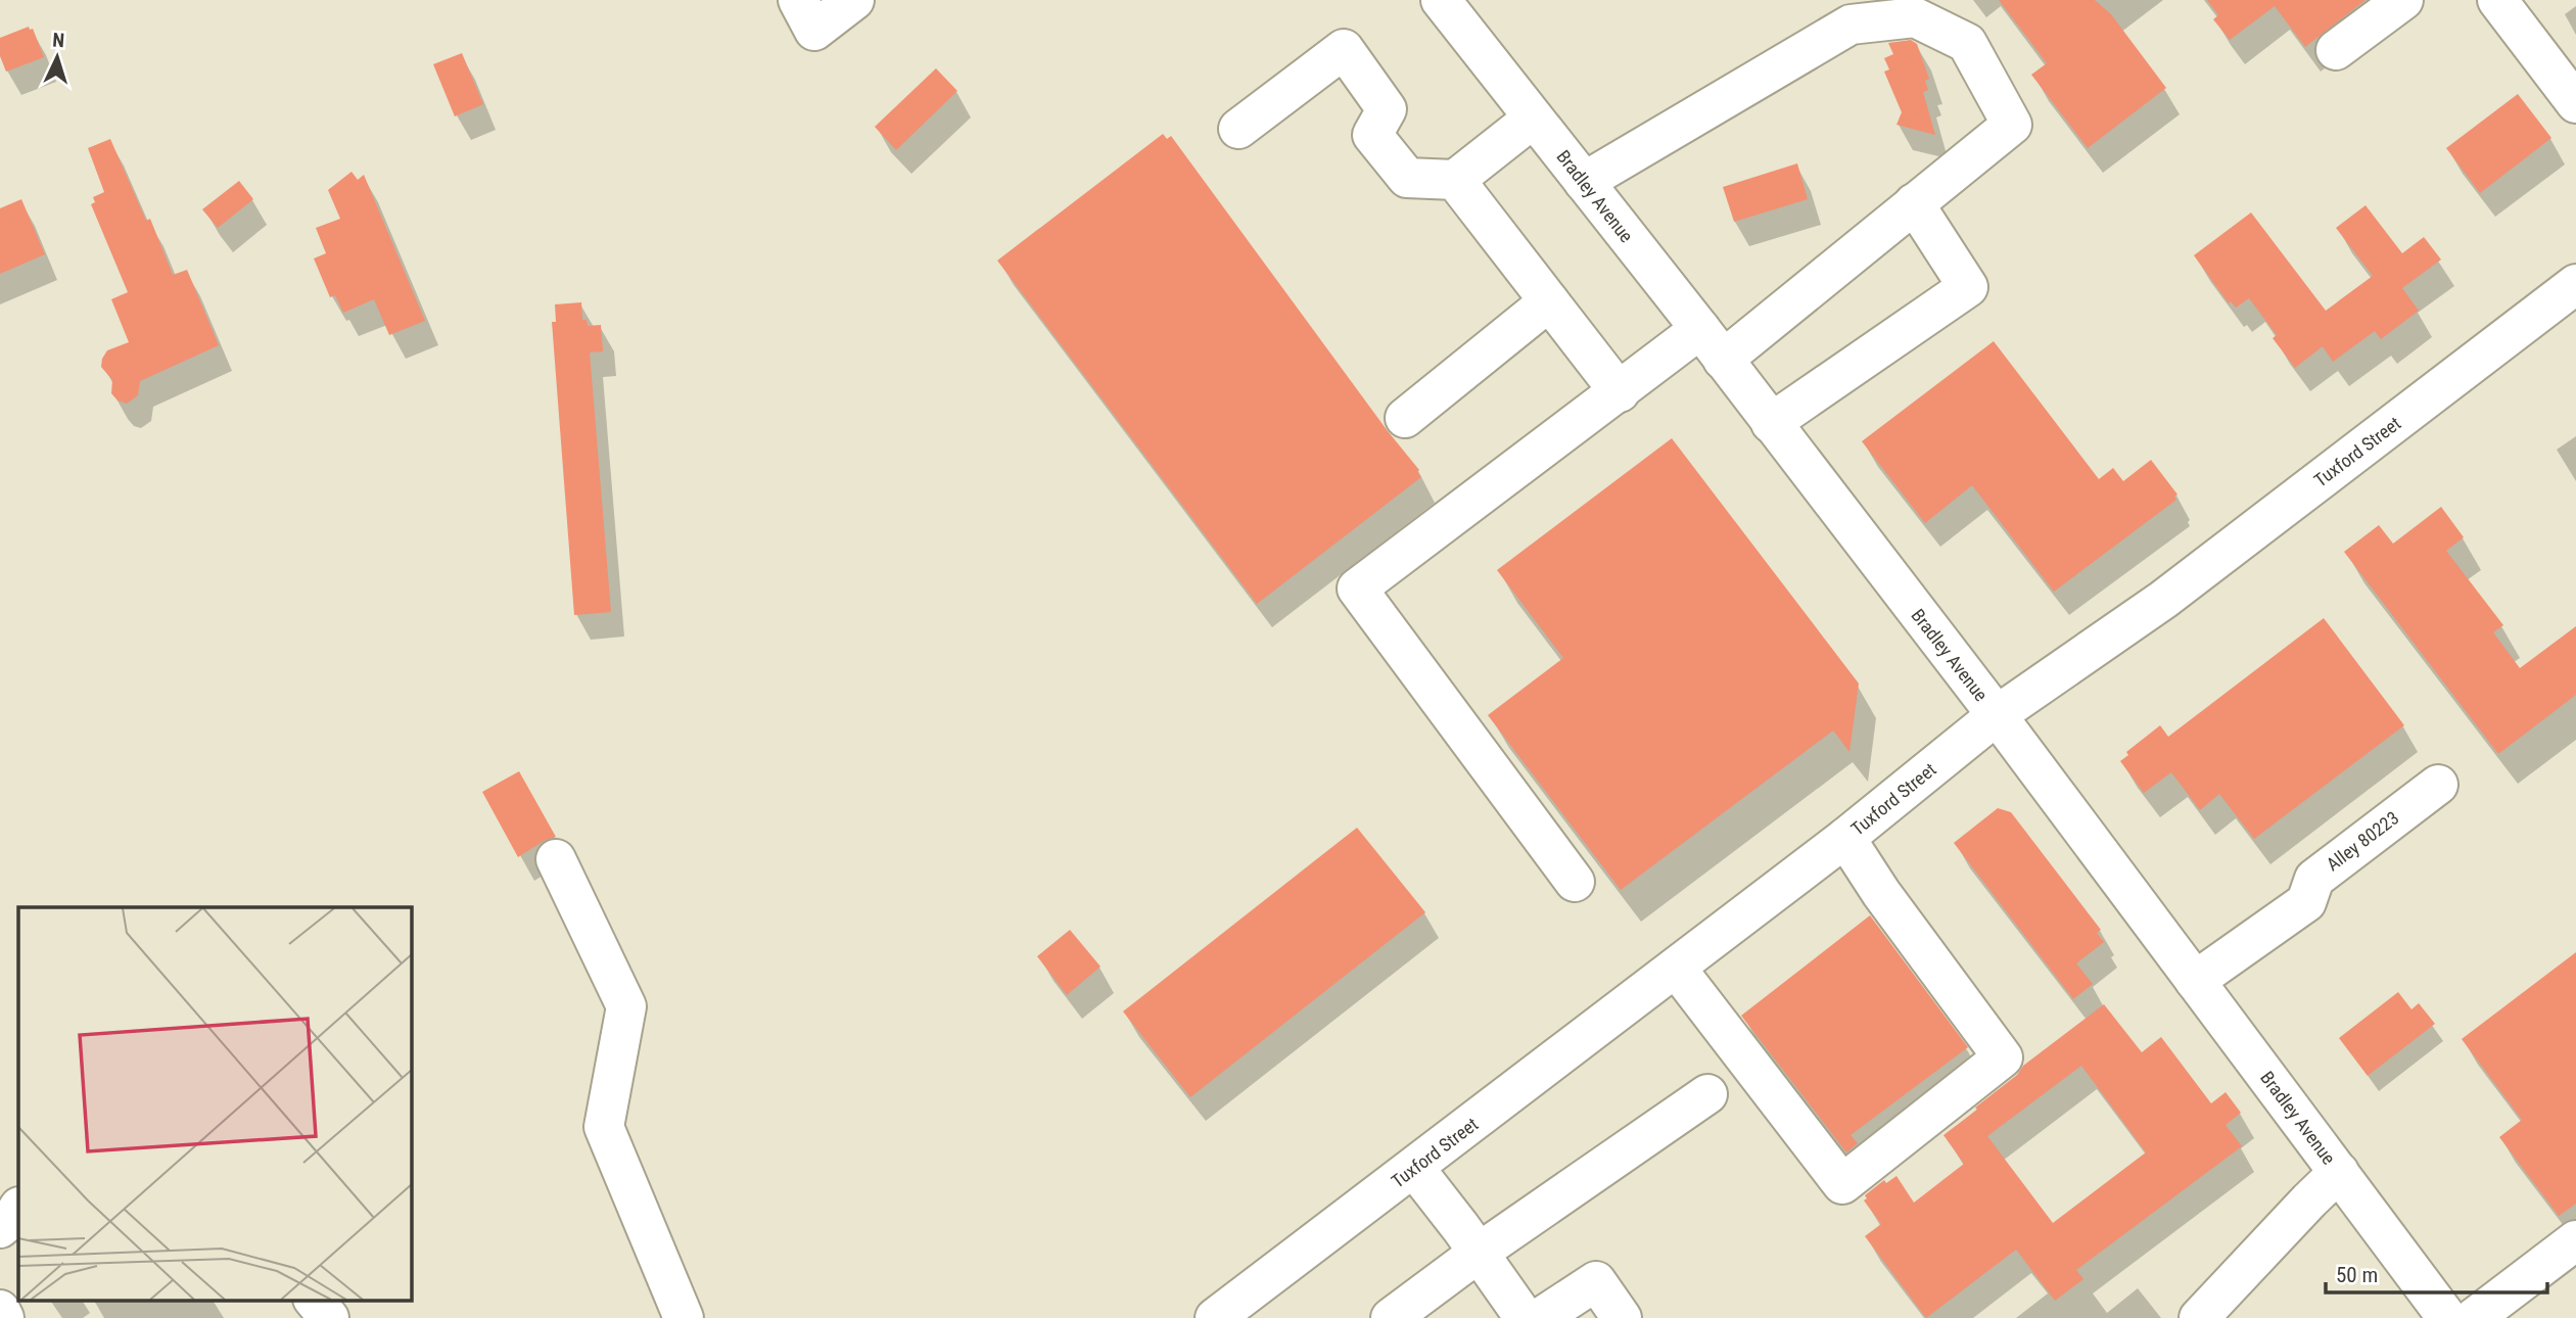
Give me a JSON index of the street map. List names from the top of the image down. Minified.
{"streets":{"street":["Bradley Avenue","Tuxford Street","Alley 80223"]},"crossings":[["Bradley Avenue","Tuxford Street"],["Bradley Avenue","Alley 80223"]],"scale_bar":"50 m","north":"top"}
